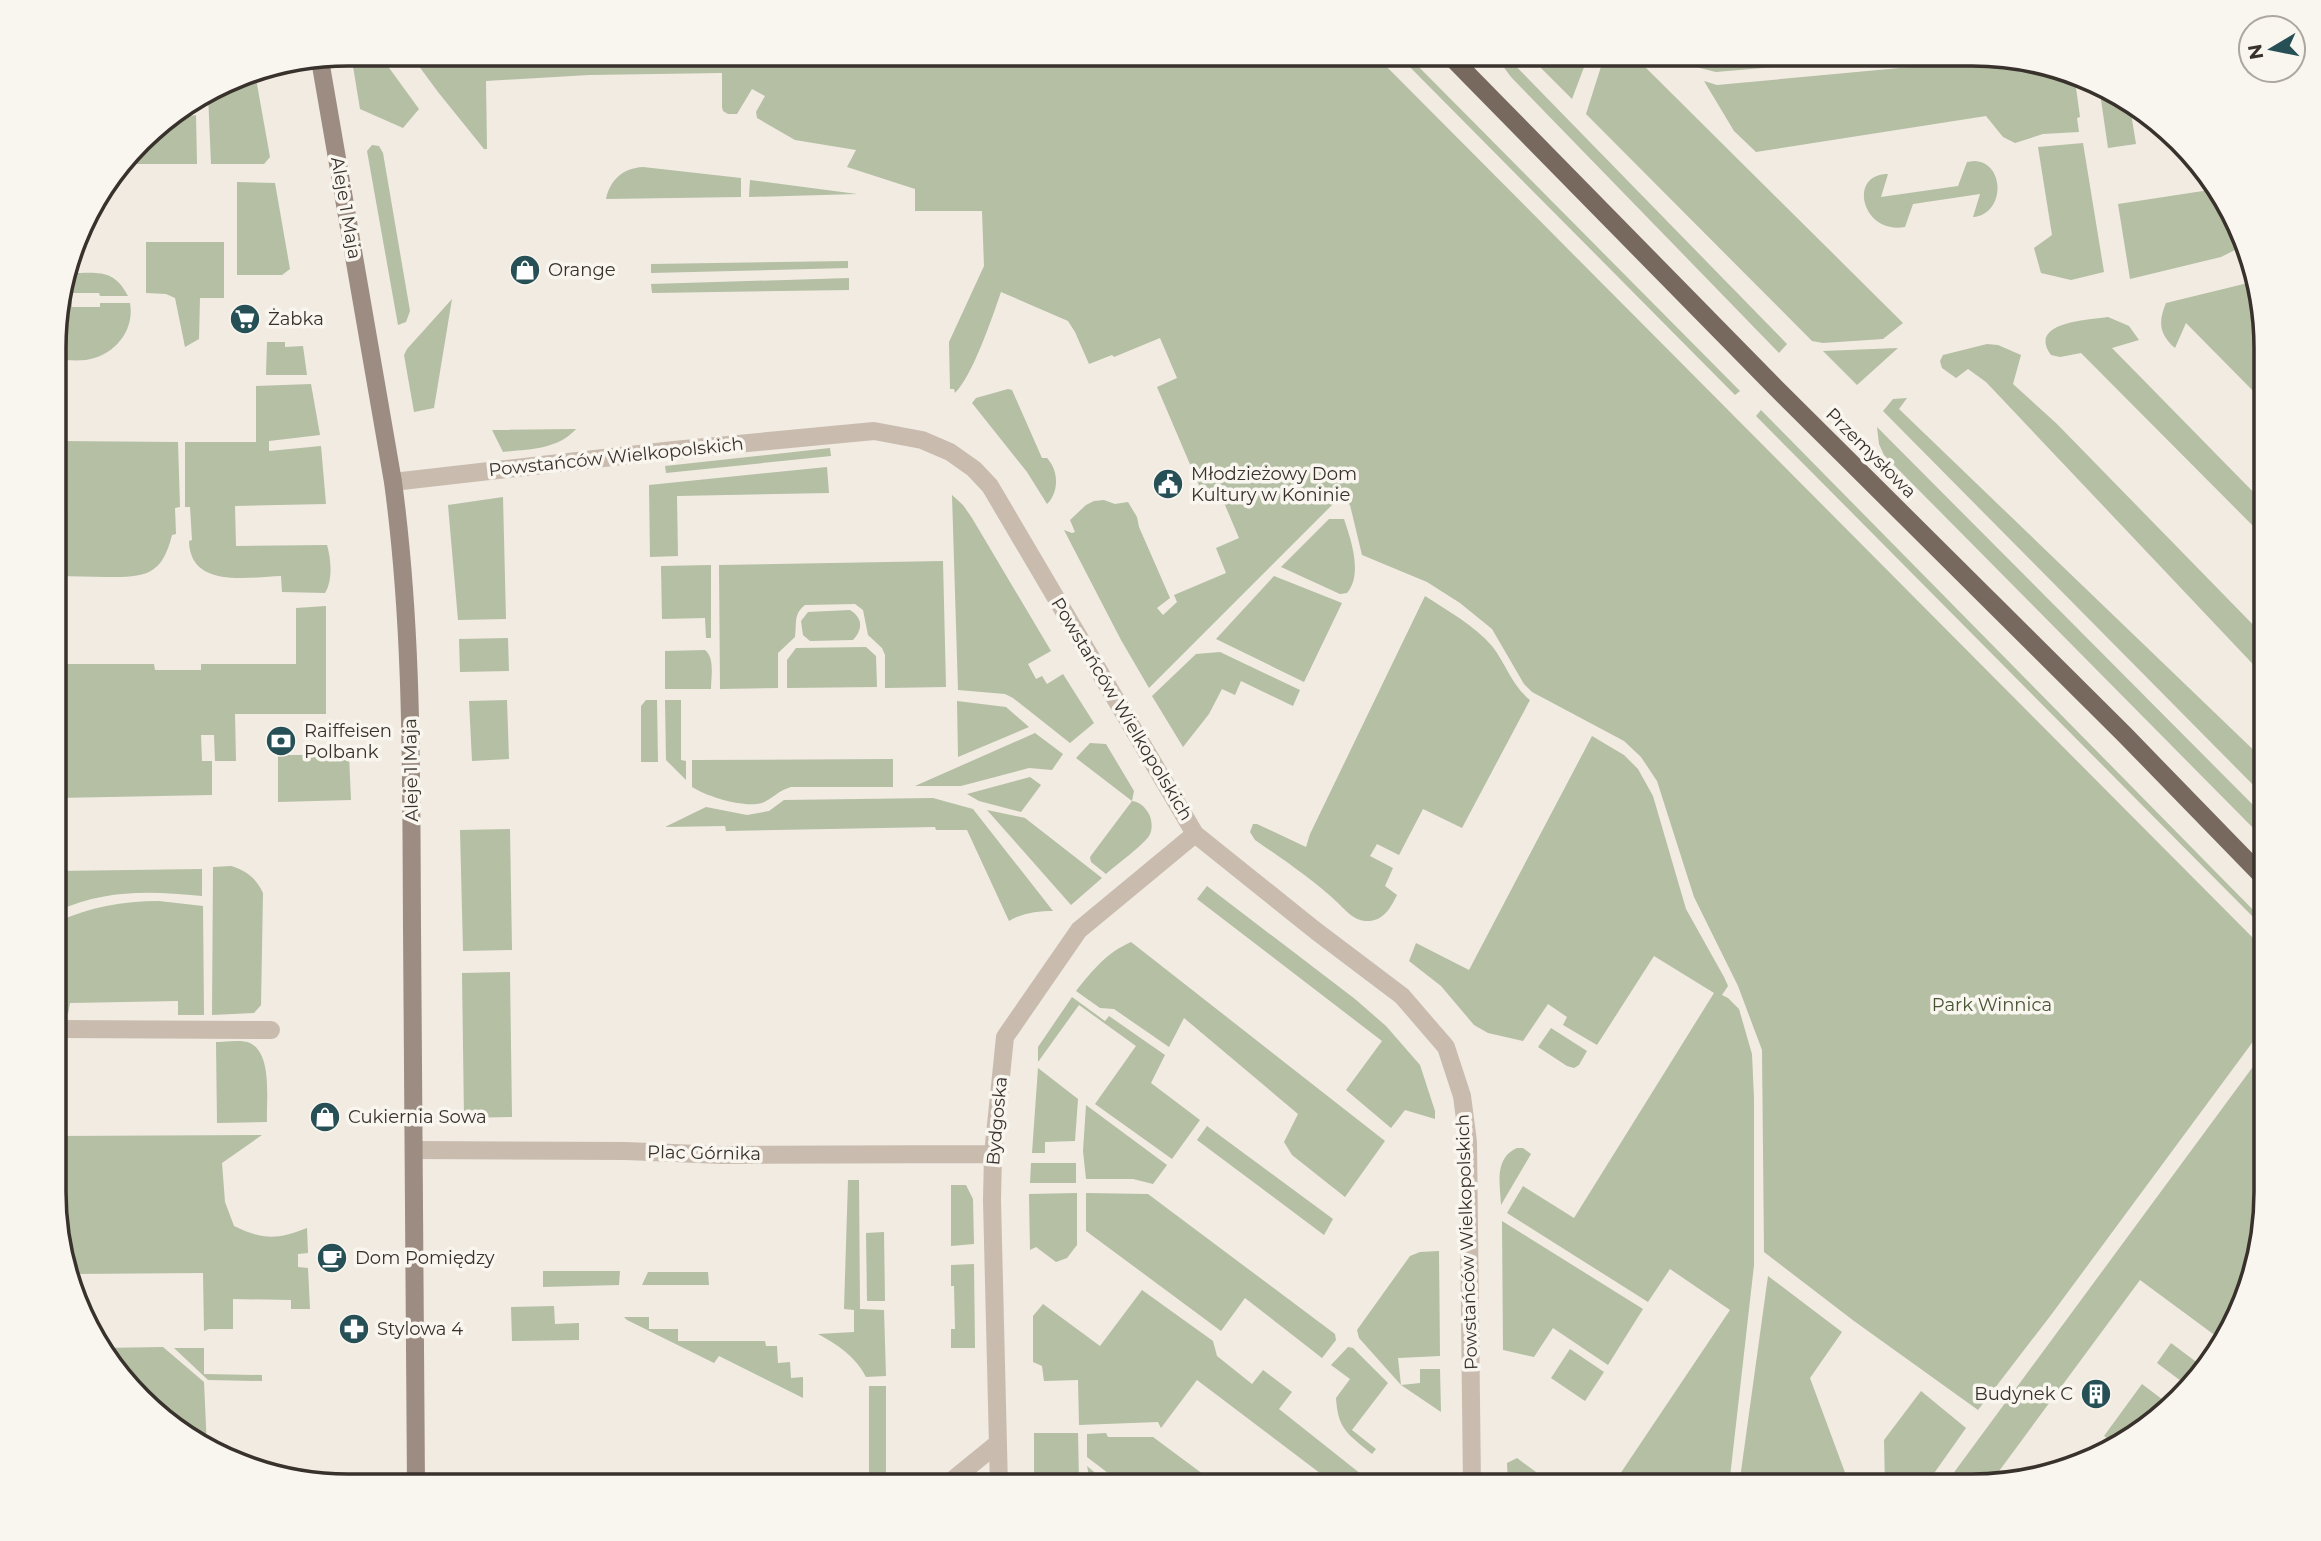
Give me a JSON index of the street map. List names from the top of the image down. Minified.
{"streets":{"main road":["Przemysłowa"],"street":["Aleje 1 Maja","Powstańców Wielkopolskich","Bydgoska","Plac Górnika"]},"crossings":[["Aleje 1 Maja","Powstańców Wielkopolskich"],["Aleje 1 Maja","Plac Górnika"],["Powstańców Wielkopolskich","Bydgoska"],["Bydgoska","Plac Górnika"]],"parks":["Park Winnica"],"places":{"shop":["Orange","Cukiernia Sowa"],"supermarket":["Żabka"],"public building":["Młodzieżowy Dom Kultury w Koninie"],"bank":["Raiffeisen Polbank"],"cafe":["Dom Pomiędzy"],"pharmacy":["Stylowa 4"],"building":["Budynek C"]},"north":"left"}
